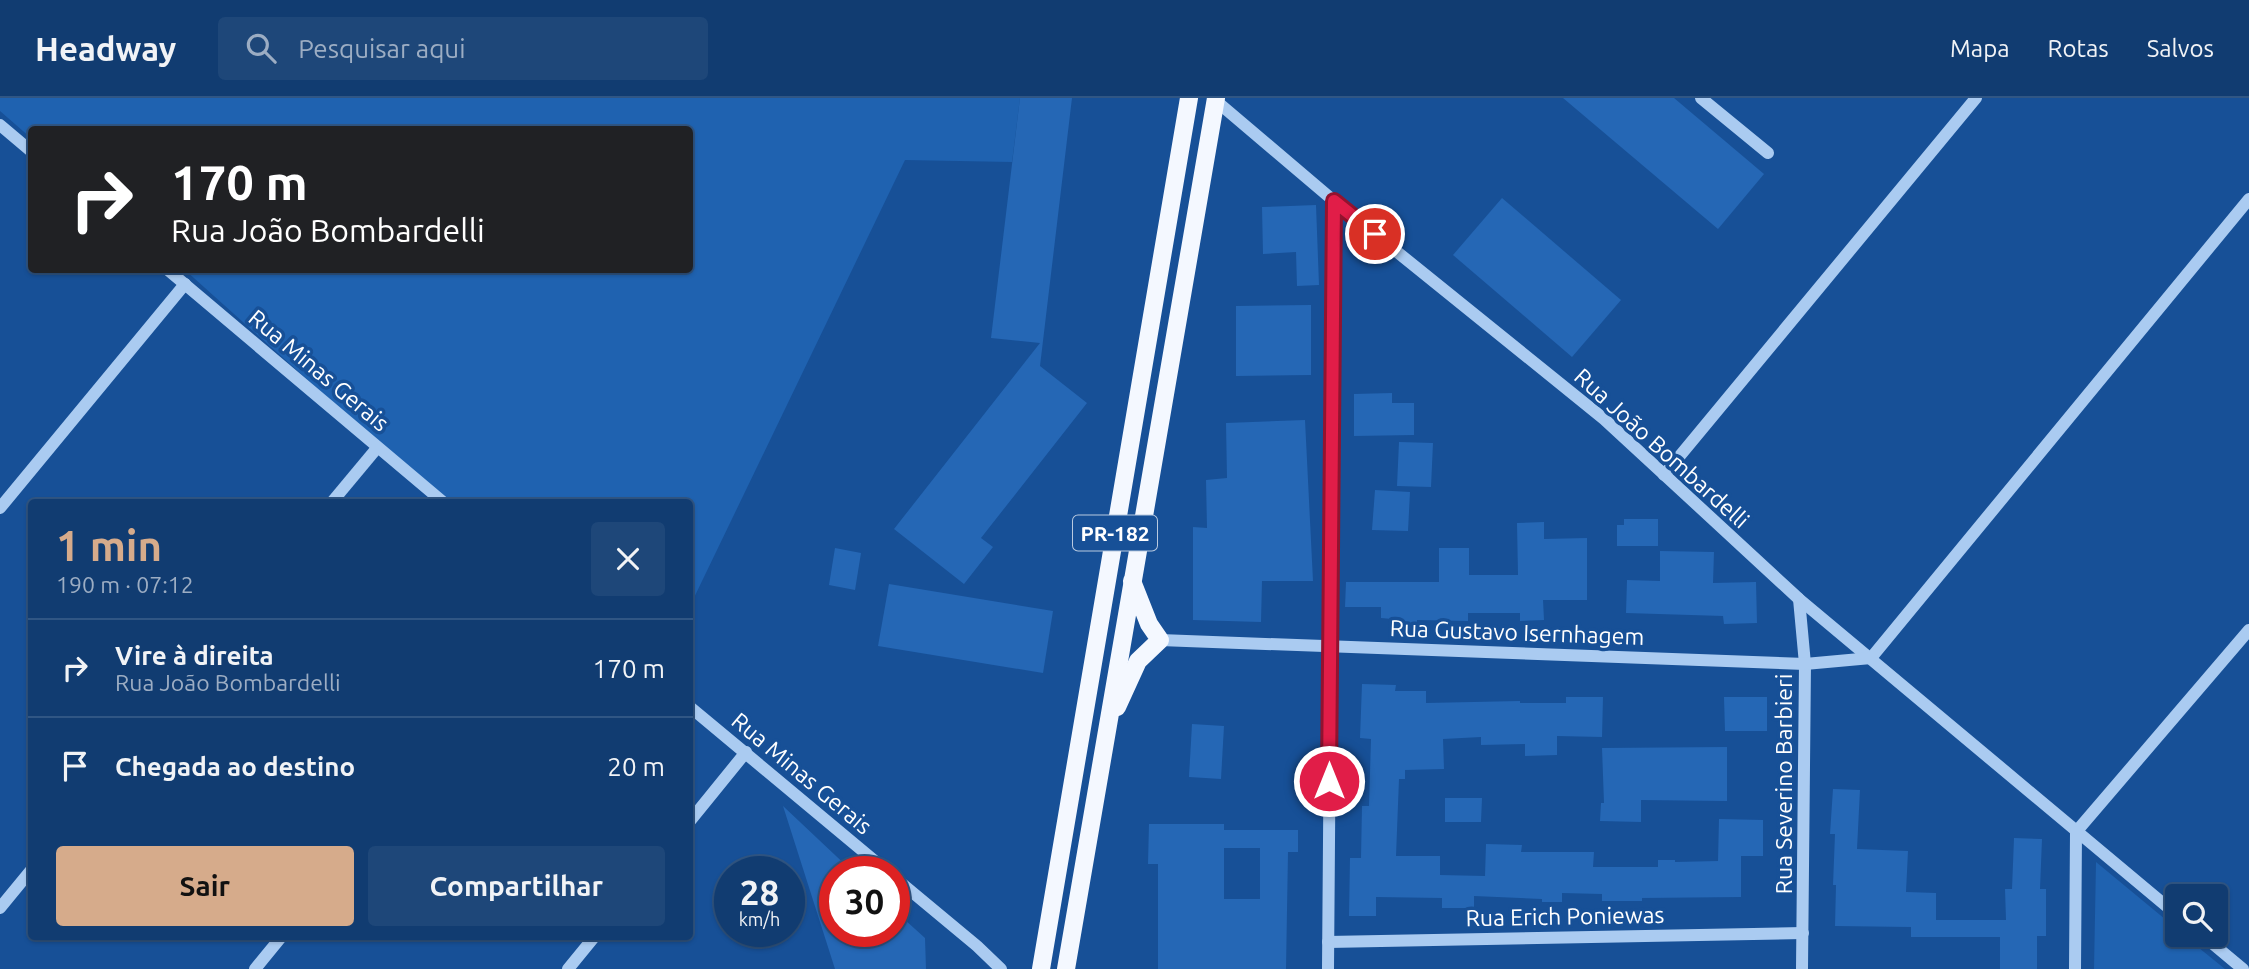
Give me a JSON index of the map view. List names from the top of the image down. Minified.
{"streets":{"main road":["PR-182"],"street":["Rua Minas Gerais","Rua João Bombardelli","Rua Gustavo Isernhagem","Rua Severino Barbieri","Rua Erich Poniewas"]},"crossings":[["Rua João Bombardelli","PR-182"],["Rua João Bombardelli","Rua Gustavo Isernhagem"],["Rua João Bombardelli","Rua Severino Barbieri"],["Rua Gustavo Isernhagem","Rua Severino Barbieri"],["Rua Severino Barbieri","Rua Erich Poniewas"]],"page":{"header":"Headway","search":"Pesquisar aqui","nav":["Mapa","Rotas","Salvos"],"turn":["170 m","Rua João Bombardelli"],"heading":["1 min","190 m · 07:12"],"list":[{"name":"Vire à direita","note":"Rua João Bombardelli","value":"170 m"},{"name":"Chegada ao destino","value":"20 m"}],"buttons":["Sair","Compartilhar"],"speed":"28 km/h","limit":"30"}}
